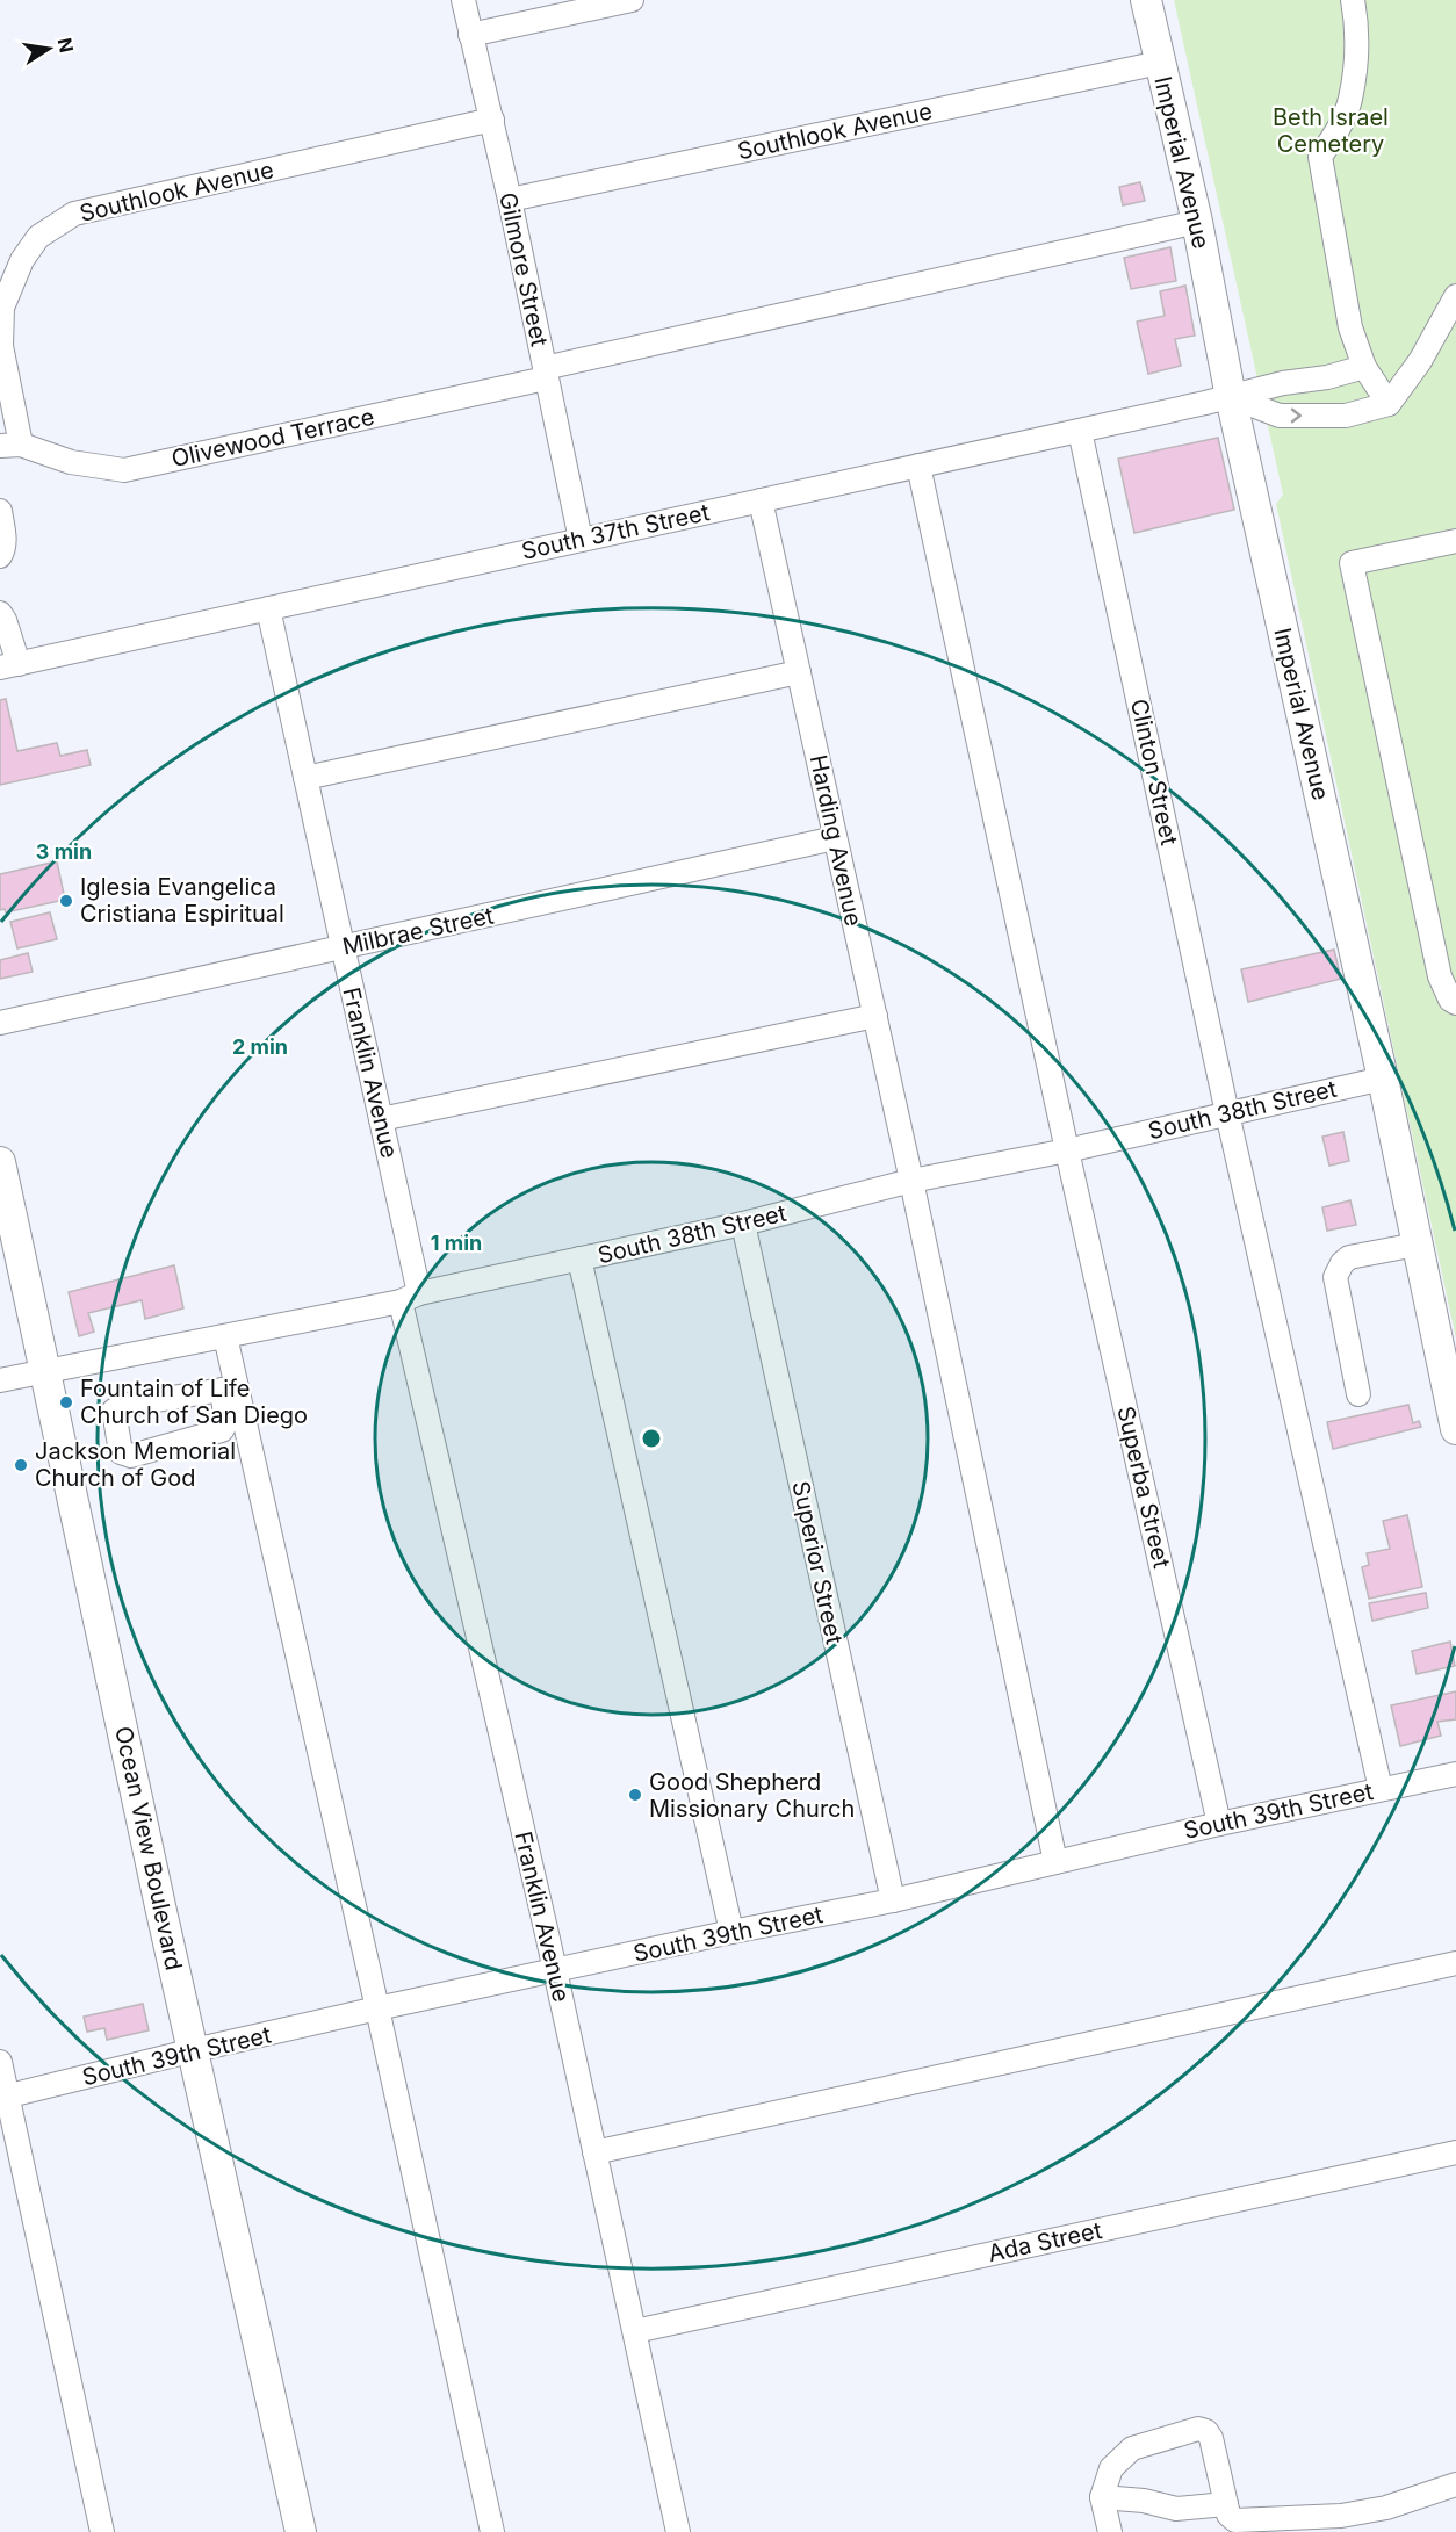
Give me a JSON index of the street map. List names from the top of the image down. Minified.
{"streets":{"main road":["Imperial Avenue","Ocean View Boulevard"],"street":["Southlook Avenue","Gilmore Street","Olivewood Terrace","South 37th Street","Clinton Street","Harding Avenue","Milbrae Street","Franklin Avenue","South 38th Street","Superba Street","Superior Street","South 39th Street","Ada Street"]},"crossings":[["Southlook Avenue","Imperial Avenue"],["Southlook Avenue","Gilmore Street"],["Southlook Avenue","Olivewood Terrace"],["Imperial Avenue","Olivewood Terrace"],["Imperial Avenue","South 37th Street"],["Imperial Avenue","South 38th Street"],["Gilmore Street","Olivewood Terrace"],["Gilmore Street","South 37th Street"],["South 37th Street","Clinton Street"],["South 37th Street","Harding Avenue"],["South 37th Street","Franklin Avenue"],["South 37th Street","Superba Street"],["Clinton Street","South 38th Street"],["Clinton Street","South 39th Street"],["Harding Avenue","Milbrae Street"],["Harding Avenue","South 38th Street"],["Harding Avenue","South 39th Street"],["Milbrae Street","Franklin Avenue"],["Franklin Avenue","South 38th Street"],["Franklin Avenue","South 39th Street"],["Franklin Avenue","Ada Street"],["South 38th Street","Superba Street"],["South 38th Street","Superior Street"],["South 38th Street","Ocean View Boulevard"],["Superba Street","South 39th Street"],["Superior Street","South 39th Street"],["South 39th Street","Ocean View Boulevard"]],"parks":["Beth Israel Cemetery"],"places":["Iglesia Evangelica Cristiana Espiritual","Fountain of Life Church of San Diego","Jackson Memorial Church of God","Good Shepherd Missionary Church"],"north":"right","rings":["3 min","2 min","1 min"]}
